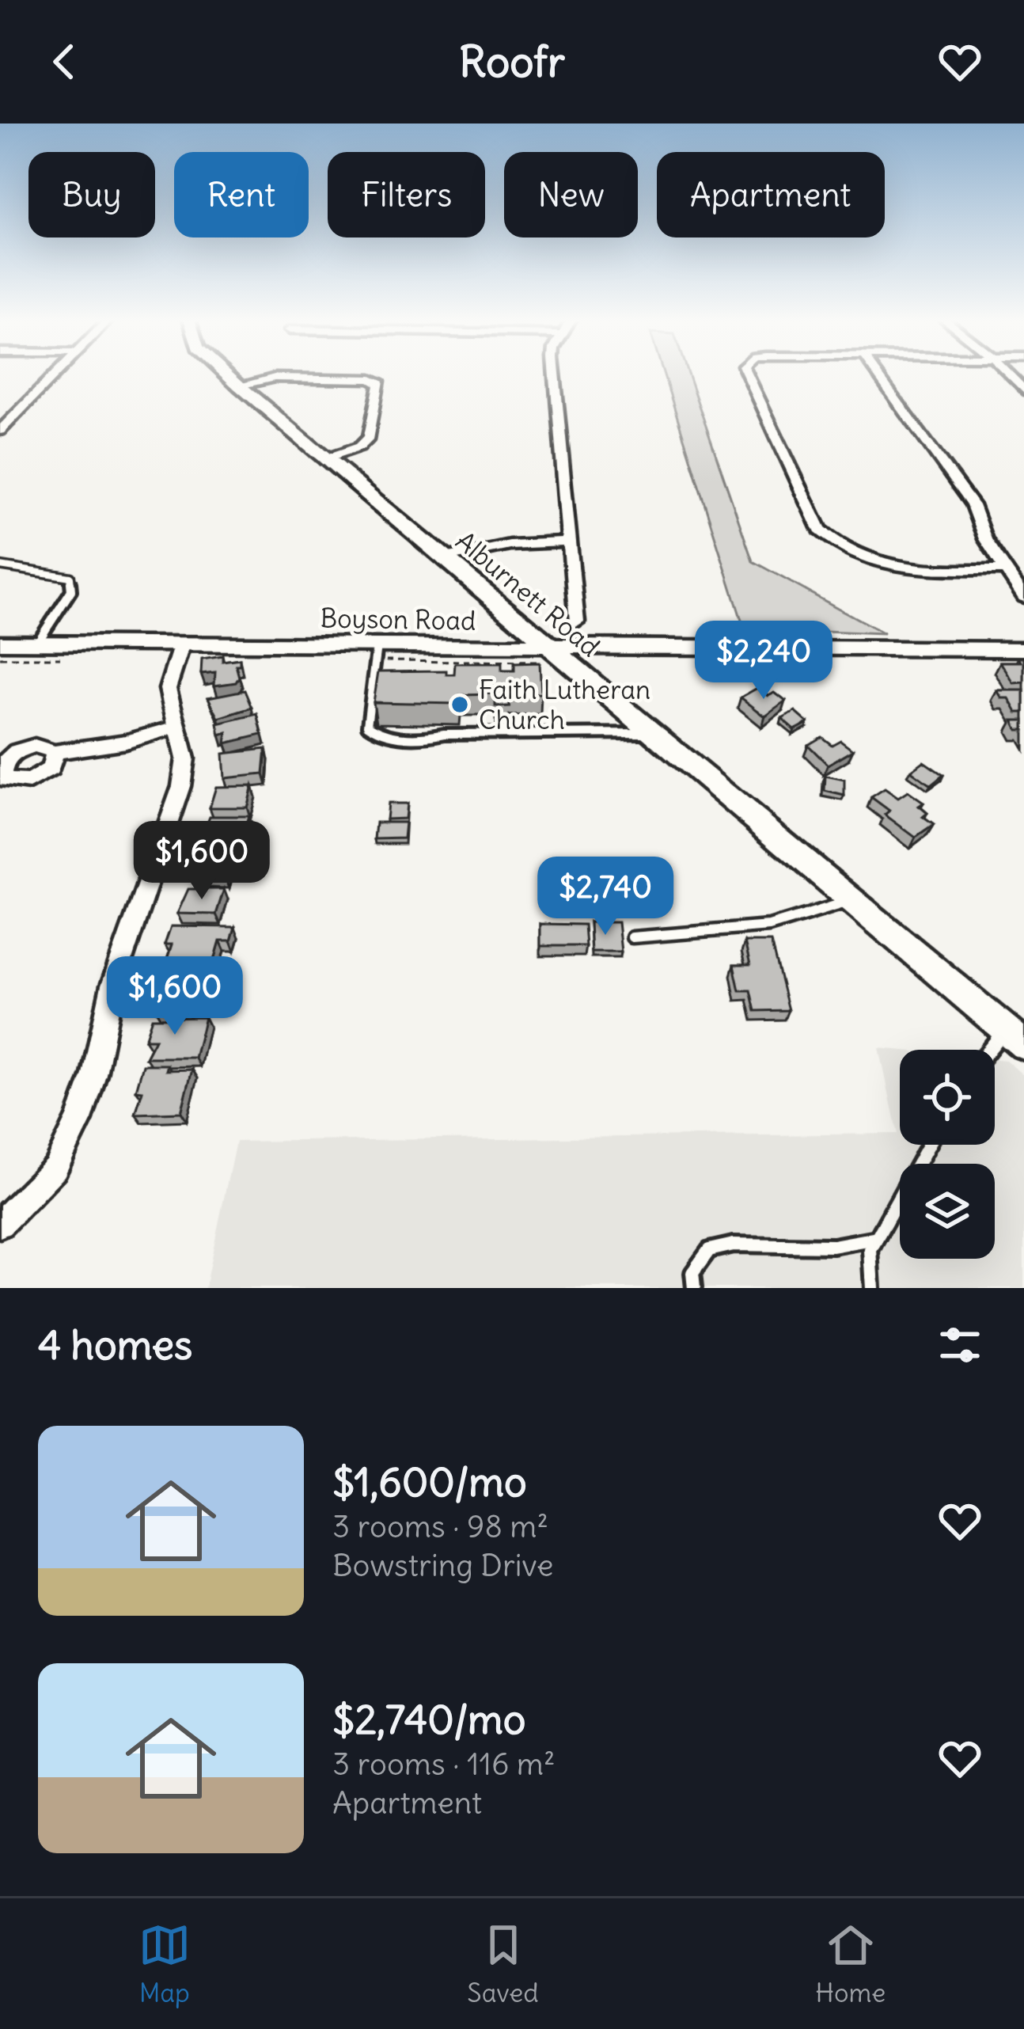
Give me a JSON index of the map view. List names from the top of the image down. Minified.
{"streets":{"street":["Alburnett Road","Boyson Road"]},"crossings":[["Alburnett Road","Boyson Road"]],"places":["Faith Lutheran Church"],"page":{"header":"Roofr","chip":["Buy","Rent","Filters","New","Apartment"],"price":["$2,240","$1,600","$2,740","$1,600"],"heading":"4 homes","list":[{"name":"$1,600/mo","note":"3 rooms · 98 m² · Bowstring Drive"},{"name":"$2,740/mo","note":"3 rooms · 116 m² · Apartment"}],"tabs":["Map","Saved","Home"]}}
